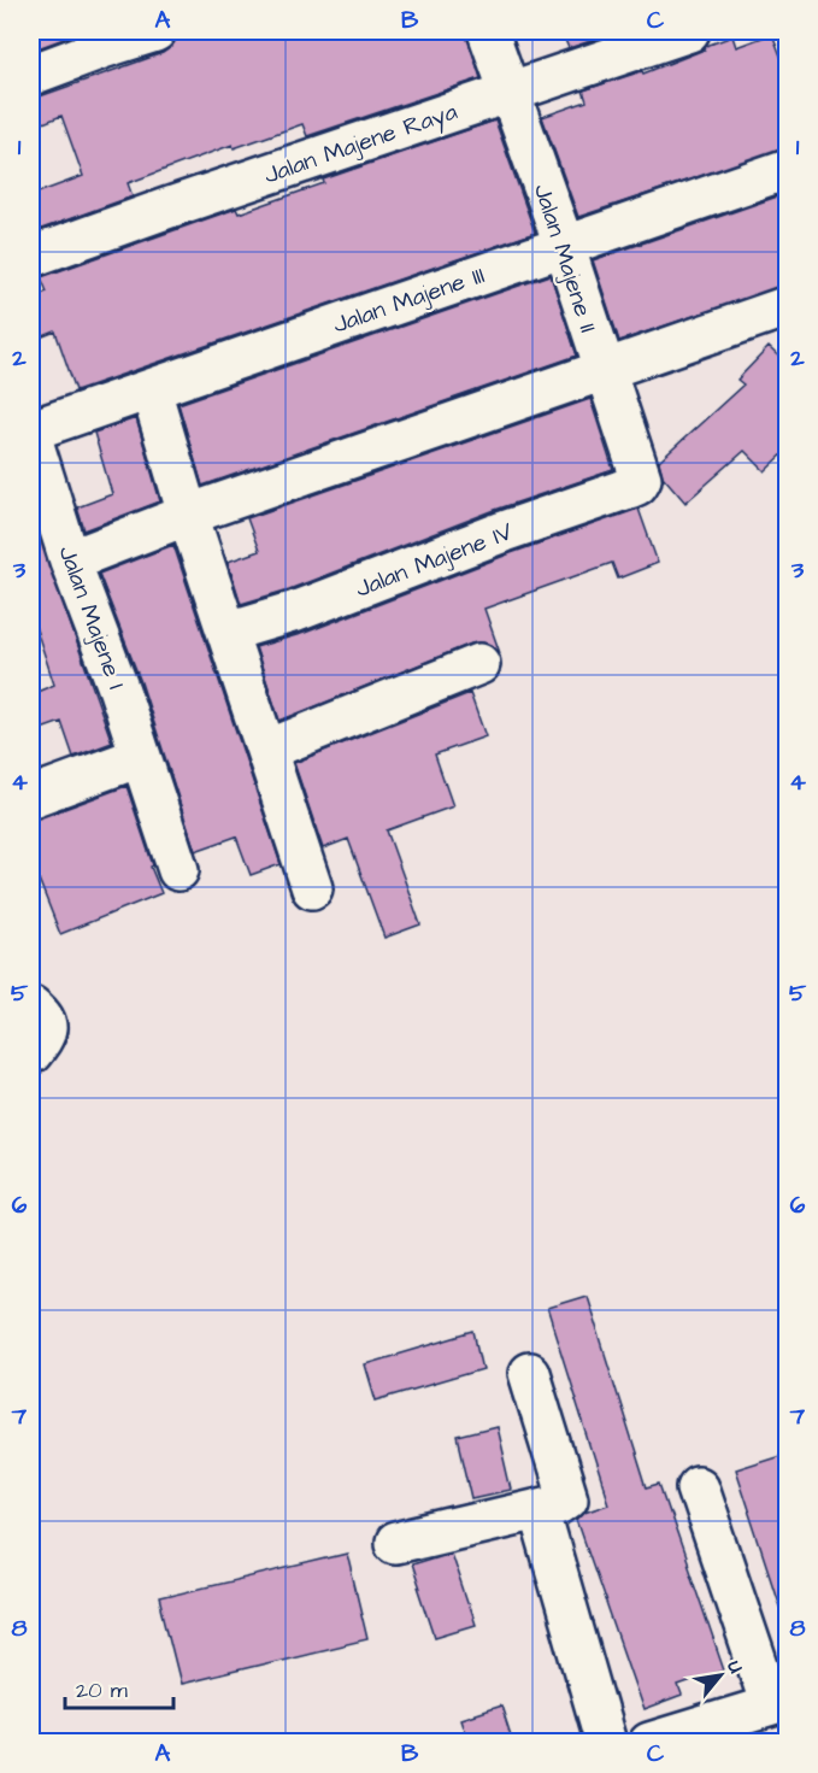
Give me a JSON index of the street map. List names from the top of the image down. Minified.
{"streets":{"street":["Jalan Majene Raya","Jalan Majene II","Jalan Majene III","Jalan Majene IV","Jalan Majene I"]},"crossings":[["Jalan Majene Raya","Jalan Majene II"],["Jalan Majene II","Jalan Majene III"],["Jalan Majene II","Jalan Majene IV"]],"scale_bar":"20 m","north":"top right","grid":{"columns":["A","B","C"],"rows":["1","2","3","4","5","6","7","8"]}}
